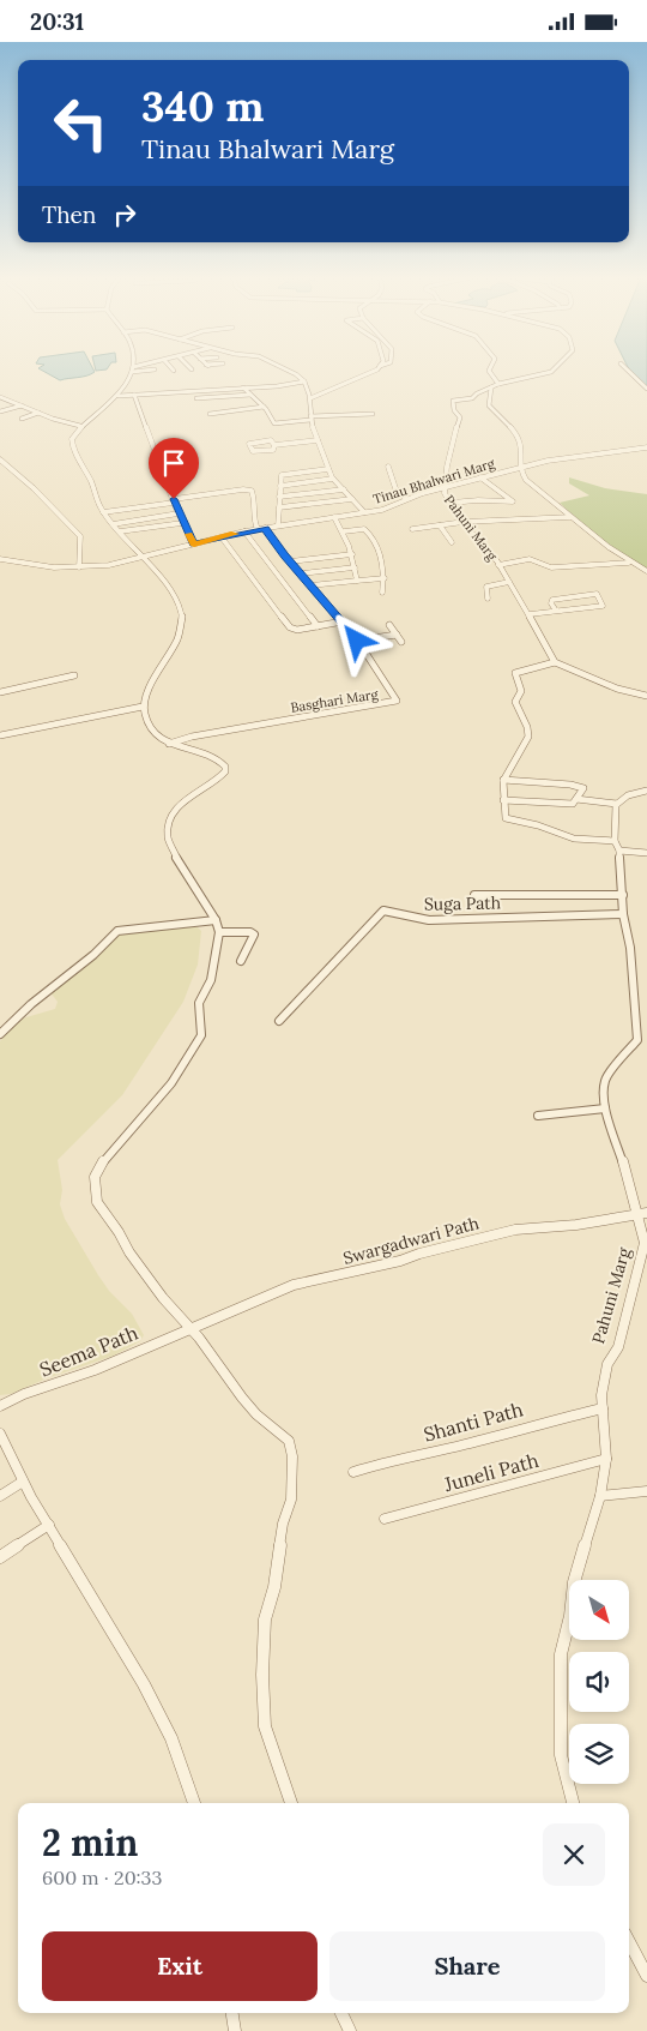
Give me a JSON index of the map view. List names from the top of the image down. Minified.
{"streets":{"street":["Tinau Bhalwari Marg","Pahuni Marg","Basghari Marg","Suga Path","Swargadwari Path","Seema Path","Shanti Path","Juneli Path"]},"crossings":[["Tinau Bhalwari Marg","Pahuni Marg"],["Tinau Bhalwari Marg","Basghari Marg"],["Pahuni Marg","Suga Path"],["Pahuni Marg","Swargadwari Path"],["Pahuni Marg","Shanti Path"],["Pahuni Marg","Juneli Path"],["Swargadwari Path","Seema Path"]],"north":"bottom right","page":{"status":"20:31","turn":["340 m","Tinau Bhalwari Marg"],"then":"Then","heading":["2 min","600 m · 20:33"],"buttons":["Exit","Share"]}}
